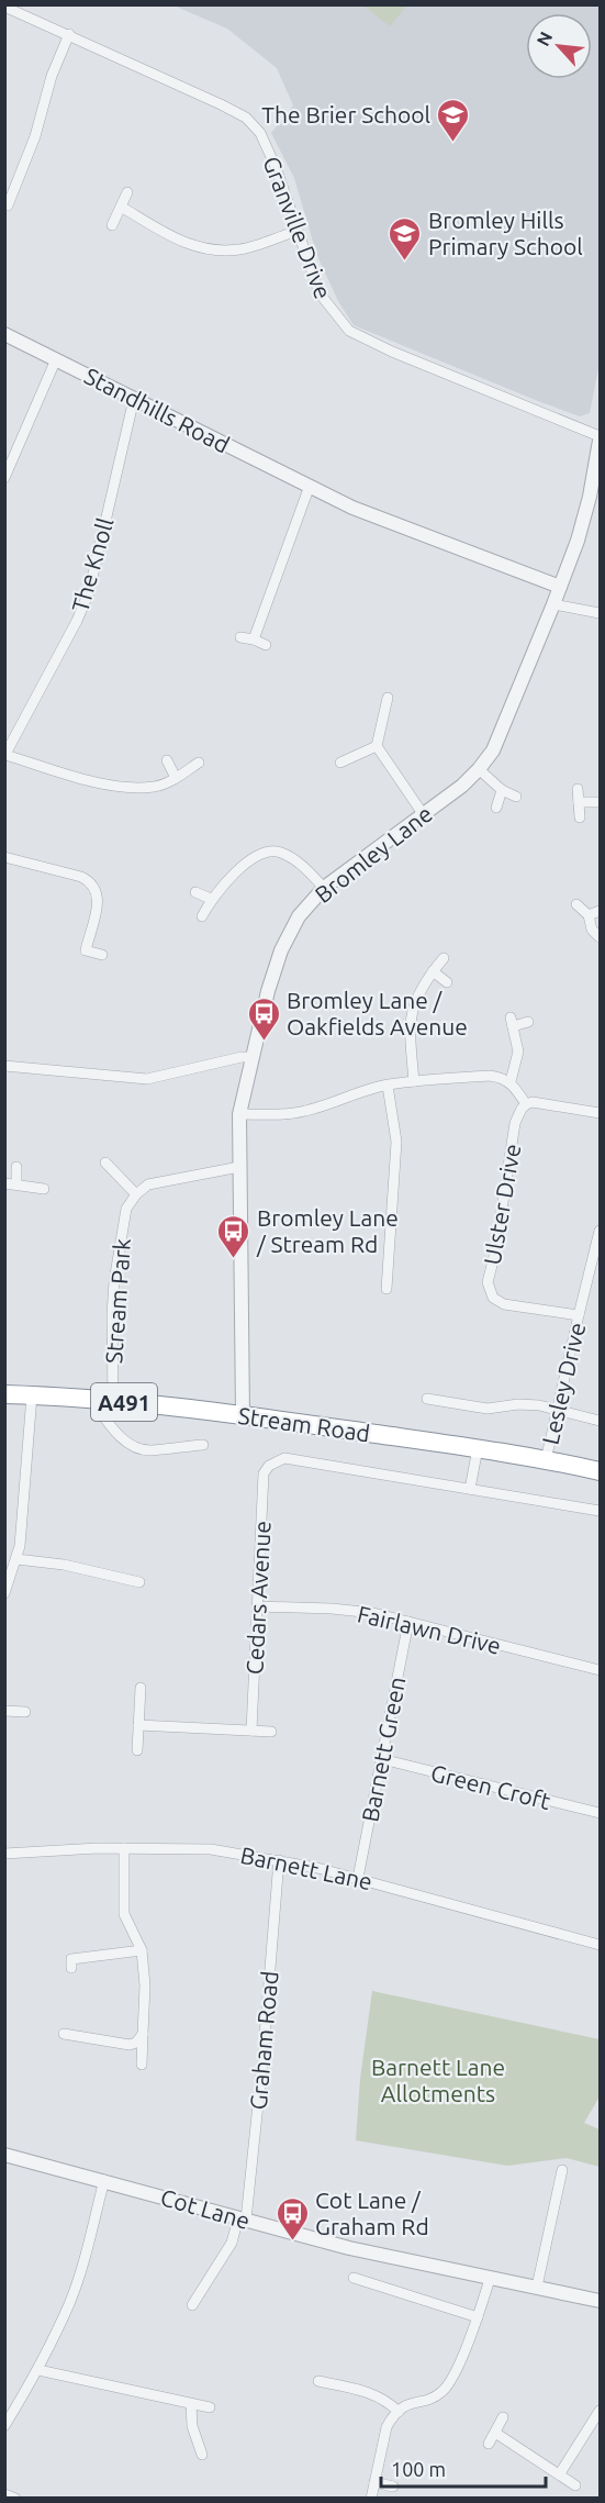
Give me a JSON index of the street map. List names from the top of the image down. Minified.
{"streets":{"highway":["A491","Stream Road"],"street":["Granville Drive","Standhills Road","The Knoll","Bromley Lane","Ulster Drive","Stream Park","Lesley Drive","Cedars Avenue","Fairlawn Drive","Barnett Green","Green Croft","Barnett Lane","Graham Road","Cot Lane"]},"crossings":[["Granville Drive","Bromley Lane"],["Standhills Road","The Knoll"],["Standhills Road","Bromley Lane"],["Bromley Lane","Stream Road"],["Ulster Drive","Lesley Drive"],["Stream Park","Stream Road"],["Lesley Drive","Stream Road"],["Stream Road","Cedars Avenue"],["Cedars Avenue","Fairlawn Drive"],["Fairlawn Drive","Barnett Green"],["Barnett Green","Green Croft"],["Barnett Green","Barnett Lane"],["Barnett Lane","Graham Road"],["Graham Road","Cot Lane"]],"parks":["Barnett Lane Allotments"],"places":{"school or university":["The Brier School","Bromley Hills Primary School"],"bus stop":["Bromley Lane / Oakfields Avenue","Bromley Lane / Stream Rd","Cot Lane / Graham Rd"]},"scale_bar":"100 m","north":"top left"}
